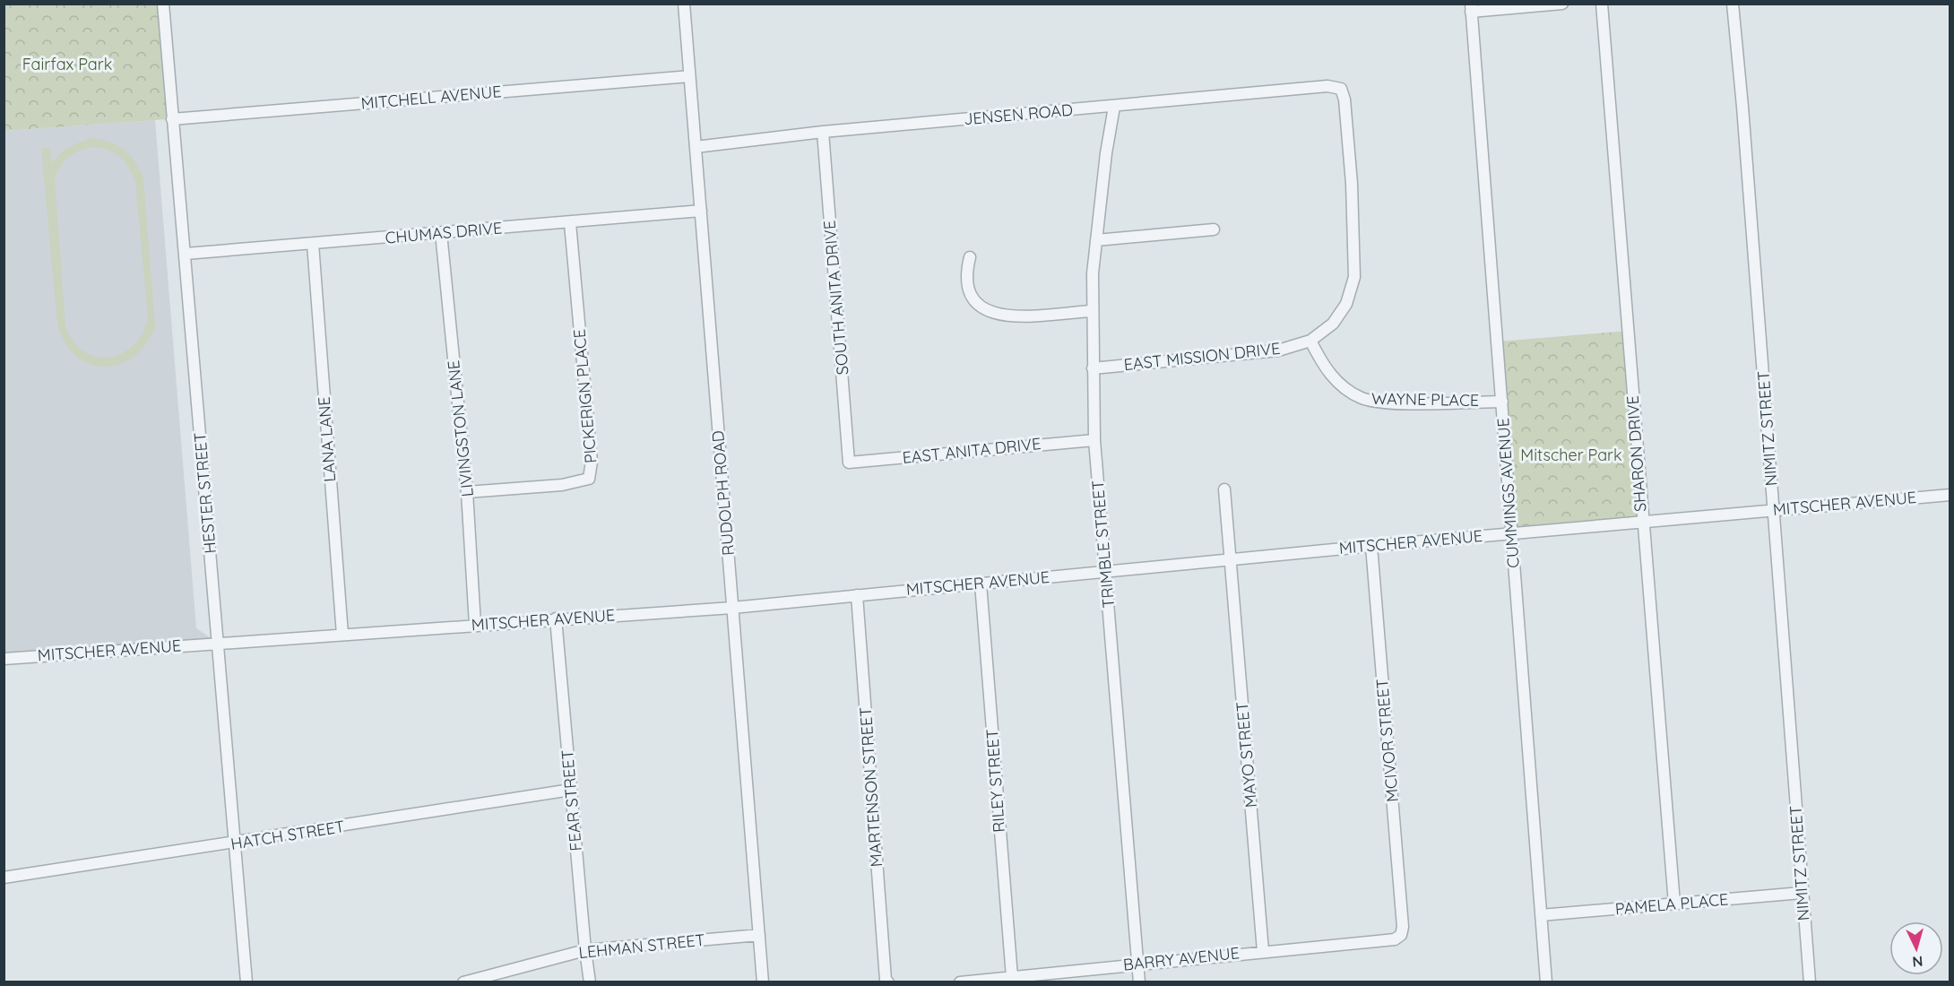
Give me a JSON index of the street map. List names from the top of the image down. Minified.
{"streets":{"street":["MITCHELL AVENUE","JENSEN ROAD","CHUMAS DRIVE","SOUTH ANITA DRIVE","EAST MISSION DRIVE","PICKERIGN PLACE","WAYNE PLACE","LIVINGSTON LANE","NIMITZ STREET","LANA LANE","EAST ANITA DRIVE","SHARON DRIVE","HESTER STREET","RUDOLPH ROAD","CUMMINGS AVENUE","MITSCHER AVENUE","TRIMBLE STREET","MCIVOR STREET","MAYO STREET","RILEY STREET","MARTENSON STREET","FEAR STREET","HATCH STREET","PAMELA PLACE","LEHMAN STREET","BARRY AVENUE"]},"crossings":[["MITCHELL AVENUE","HESTER STREET"],["MITCHELL AVENUE","RUDOLPH ROAD"],["JENSEN ROAD","SOUTH ANITA DRIVE"],["JENSEN ROAD","EAST MISSION DRIVE"],["JENSEN ROAD","WAYNE PLACE"],["JENSEN ROAD","RUDOLPH ROAD"],["JENSEN ROAD","TRIMBLE STREET"],["CHUMAS DRIVE","PICKERIGN PLACE"],["CHUMAS DRIVE","LIVINGSTON LANE"],["CHUMAS DRIVE","LANA LANE"],["CHUMAS DRIVE","HESTER STREET"],["CHUMAS DRIVE","RUDOLPH ROAD"],["SOUTH ANITA DRIVE","EAST ANITA DRIVE"],["EAST MISSION DRIVE","WAYNE PLACE"],["EAST MISSION DRIVE","TRIMBLE STREET"],["PICKERIGN PLACE","LIVINGSTON LANE"],["WAYNE PLACE","CUMMINGS AVENUE"],["LIVINGSTON LANE","MITSCHER AVENUE"],["NIMITZ STREET","MITSCHER AVENUE"],["NIMITZ STREET","PAMELA PLACE"],["LANA LANE","MITSCHER AVENUE"],["EAST ANITA DRIVE","TRIMBLE STREET"],["SHARON DRIVE","MITSCHER AVENUE"],["SHARON DRIVE","PAMELA PLACE"],["HESTER STREET","MITSCHER AVENUE"],["HESTER STREET","HATCH STREET"],["RUDOLPH ROAD","MITSCHER AVENUE"],["RUDOLPH ROAD","LEHMAN STREET"],["CUMMINGS AVENUE","MITSCHER AVENUE"],["CUMMINGS AVENUE","PAMELA PLACE"],["MITSCHER AVENUE","TRIMBLE STREET"],["MITSCHER AVENUE","MCIVOR STREET"],["MITSCHER AVENUE","MAYO STREET"],["MITSCHER AVENUE","RILEY STREET"],["MITSCHER AVENUE","MARTENSON STREET"],["MITSCHER AVENUE","FEAR STREET"],["TRIMBLE STREET","BARRY AVENUE"],["MCIVOR STREET","BARRY AVENUE"],["MAYO STREET","BARRY AVENUE"],["RILEY STREET","BARRY AVENUE"],["FEAR STREET","HATCH STREET"],["FEAR STREET","LEHMAN STREET"]],"parks":["Fairfax Park","Mitscher Park"],"north":"bottom"}
